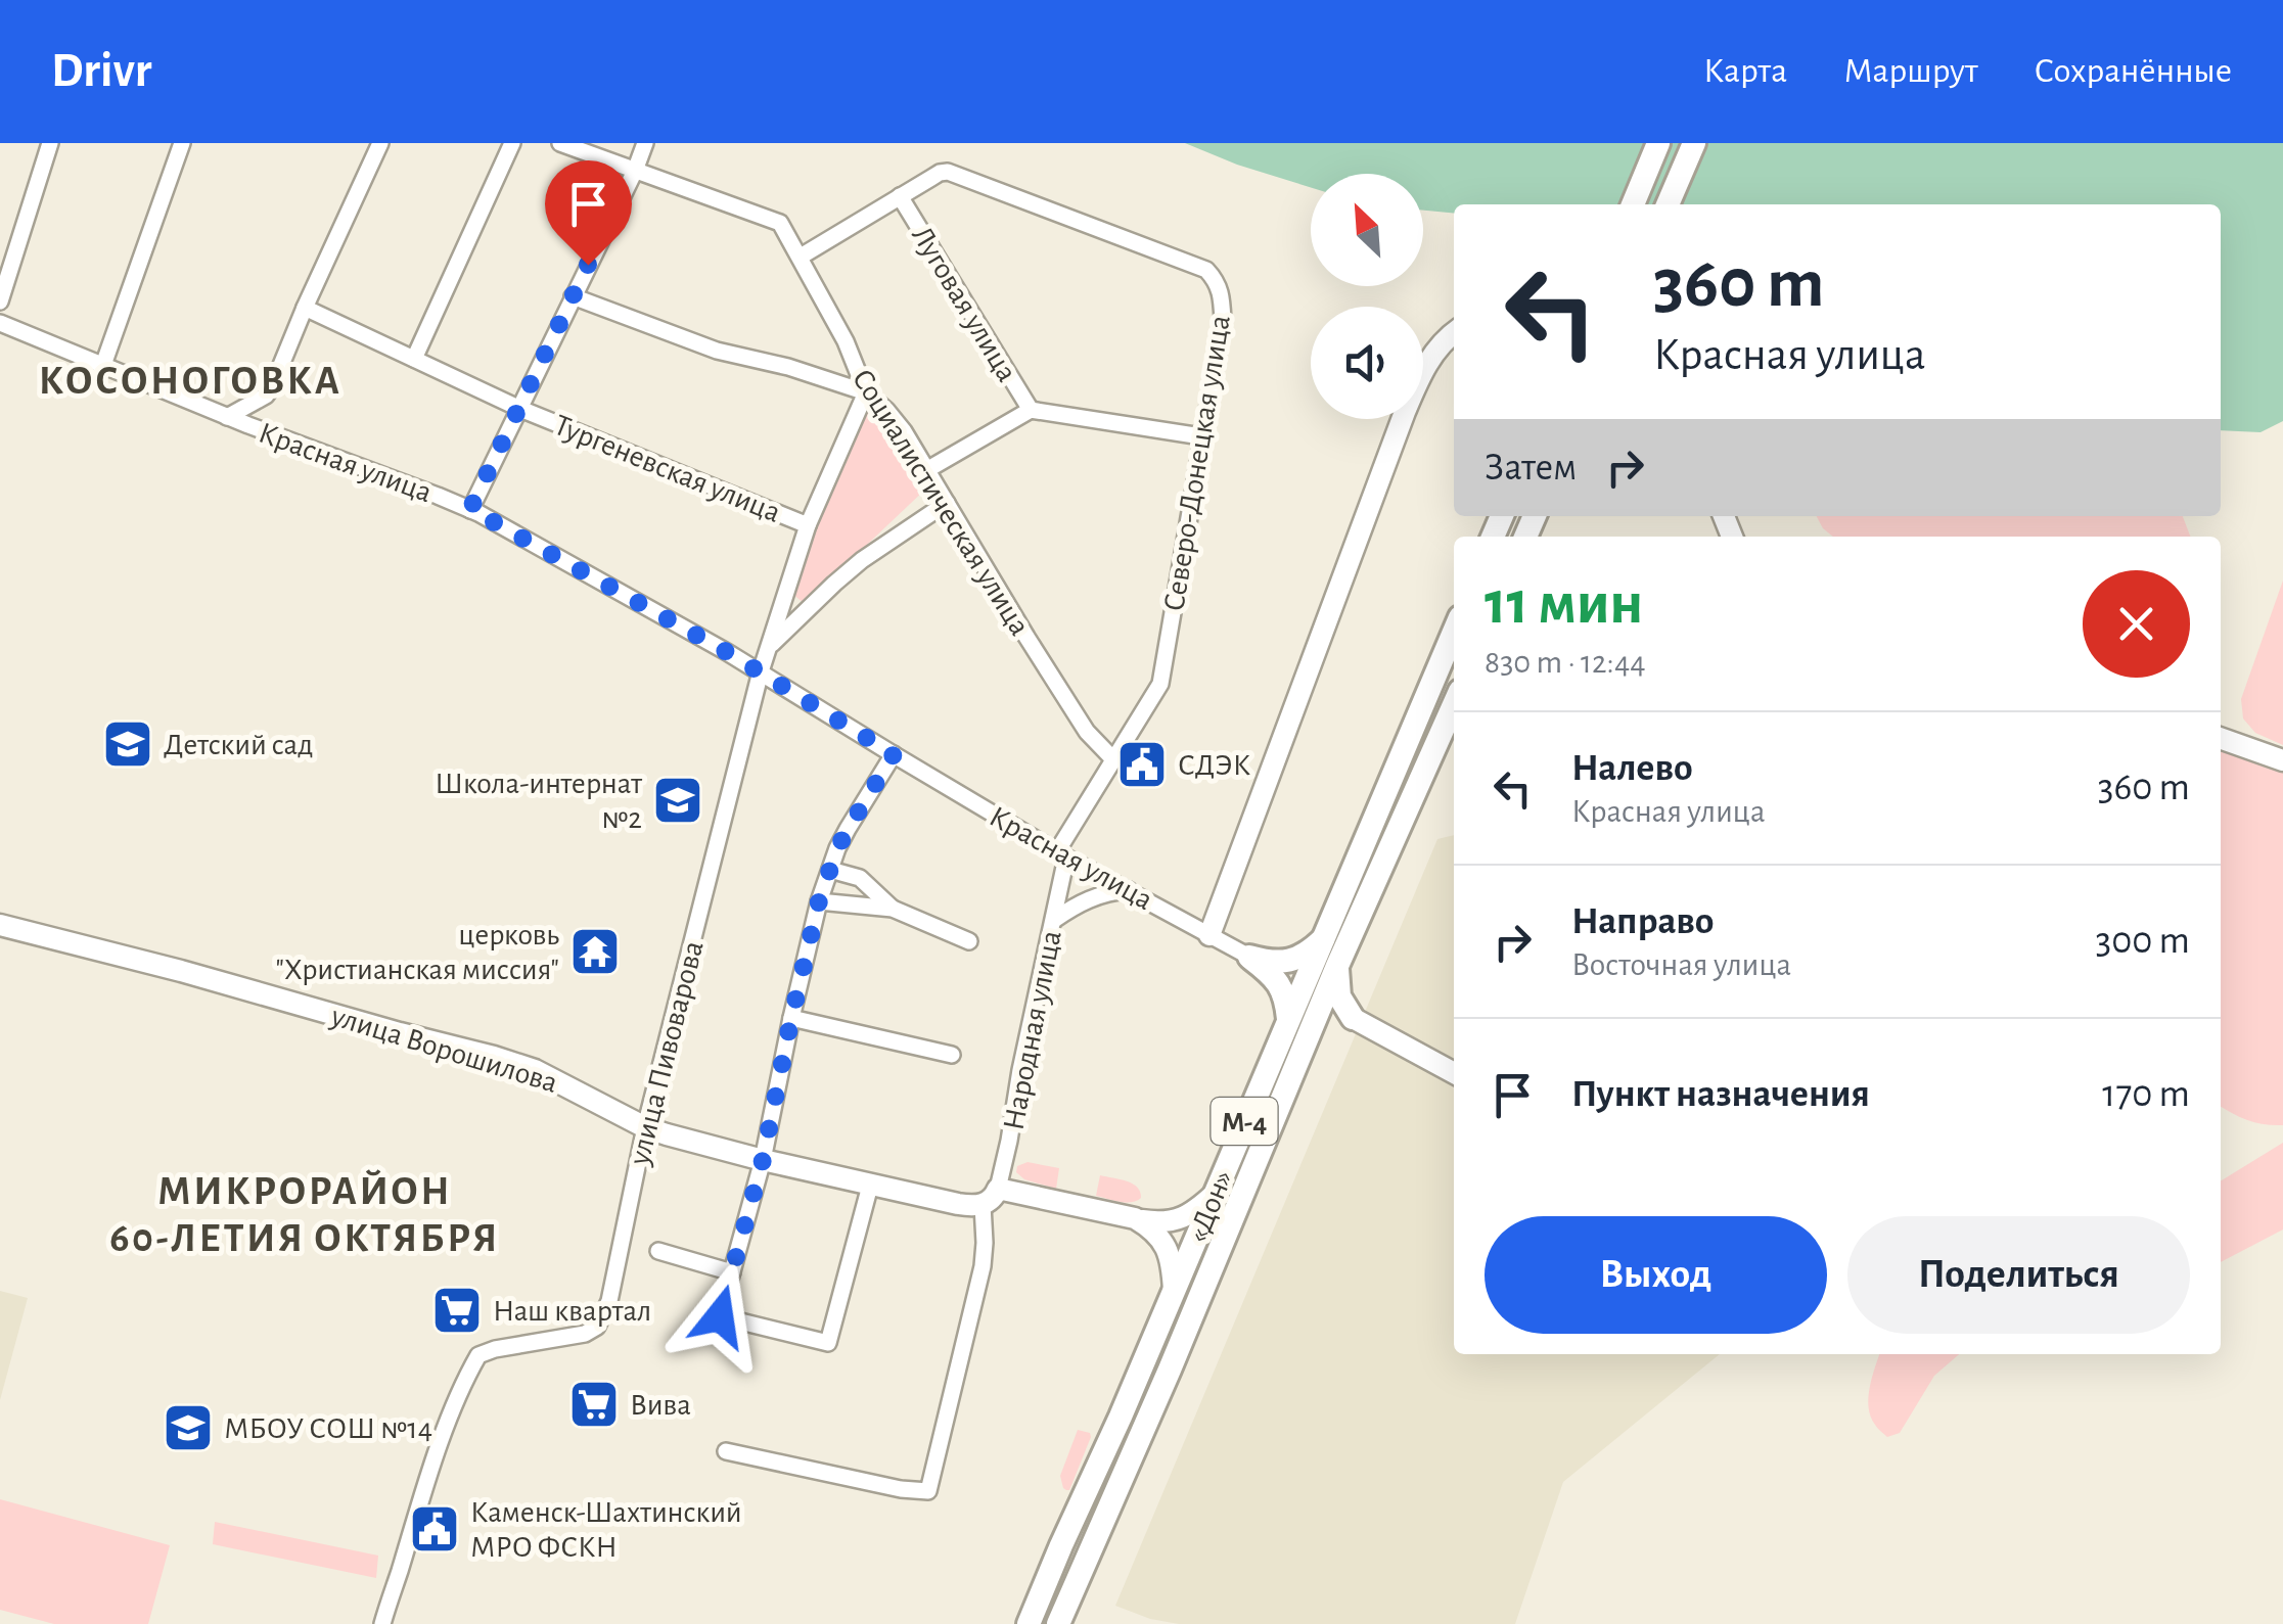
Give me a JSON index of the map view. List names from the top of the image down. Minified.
{"streets":{"highway":["М-4","«Дон»"],"main road":["улица Ворошилова"],"street":["Луговая улица","Красная улица","Северо-Донецкая улица","Тургеневская улица","Социалистическая улица","Народная улица","улица Пивоварова"]},"crossings":[["Луговая улица","Северо-Донецкая улица"],["Красная улица","Северо-Донецкая улица"],["Красная улица","Народная улица"],["Красная улица","улица Пивоварова"],["Северо-Донецкая улица","Социалистическая улица"],["Северо-Донецкая улица","Народная улица"],["Тургеневская улица","улица Пивоварова"],["Социалистическая улица","улица Пивоварова"],["Народная улица","улица Ворошилова"],["улица Ворошилова","улица Пивоварова"],["улица Ворошилова","«Дон»"]],"districts":["КОСОНОГОВКА","МИКРОРАЙОН 60-ЛЕТИЯ ОКТЯБРЯ"],"places":{"school or university":["Детский сад","Школа-интернат №2","МБОУ СОШ №14"],"public building":["СДЭК","Каменск-Шахтинский МРО ФСКН"],"temple":["церковь \"Христианская миссия\""],"supermarket":["Наш квартал","Вива"]},"north":"top left","page":{"header":"Drivr","nav":["Карта","Маршрут","Сохранённые"],"turn":["360 m","Красная улица"],"then":"Затем","heading":["11 мин","830 m · 12:44"],"list":[{"name":"Налево","note":"Красная улица","value":"360 m"},{"name":"Направо","note":"Восточная улица","value":"300 m"},{"name":"Пункт назначения","value":"170 m"}],"buttons":["Выход","Поделиться"]}}
